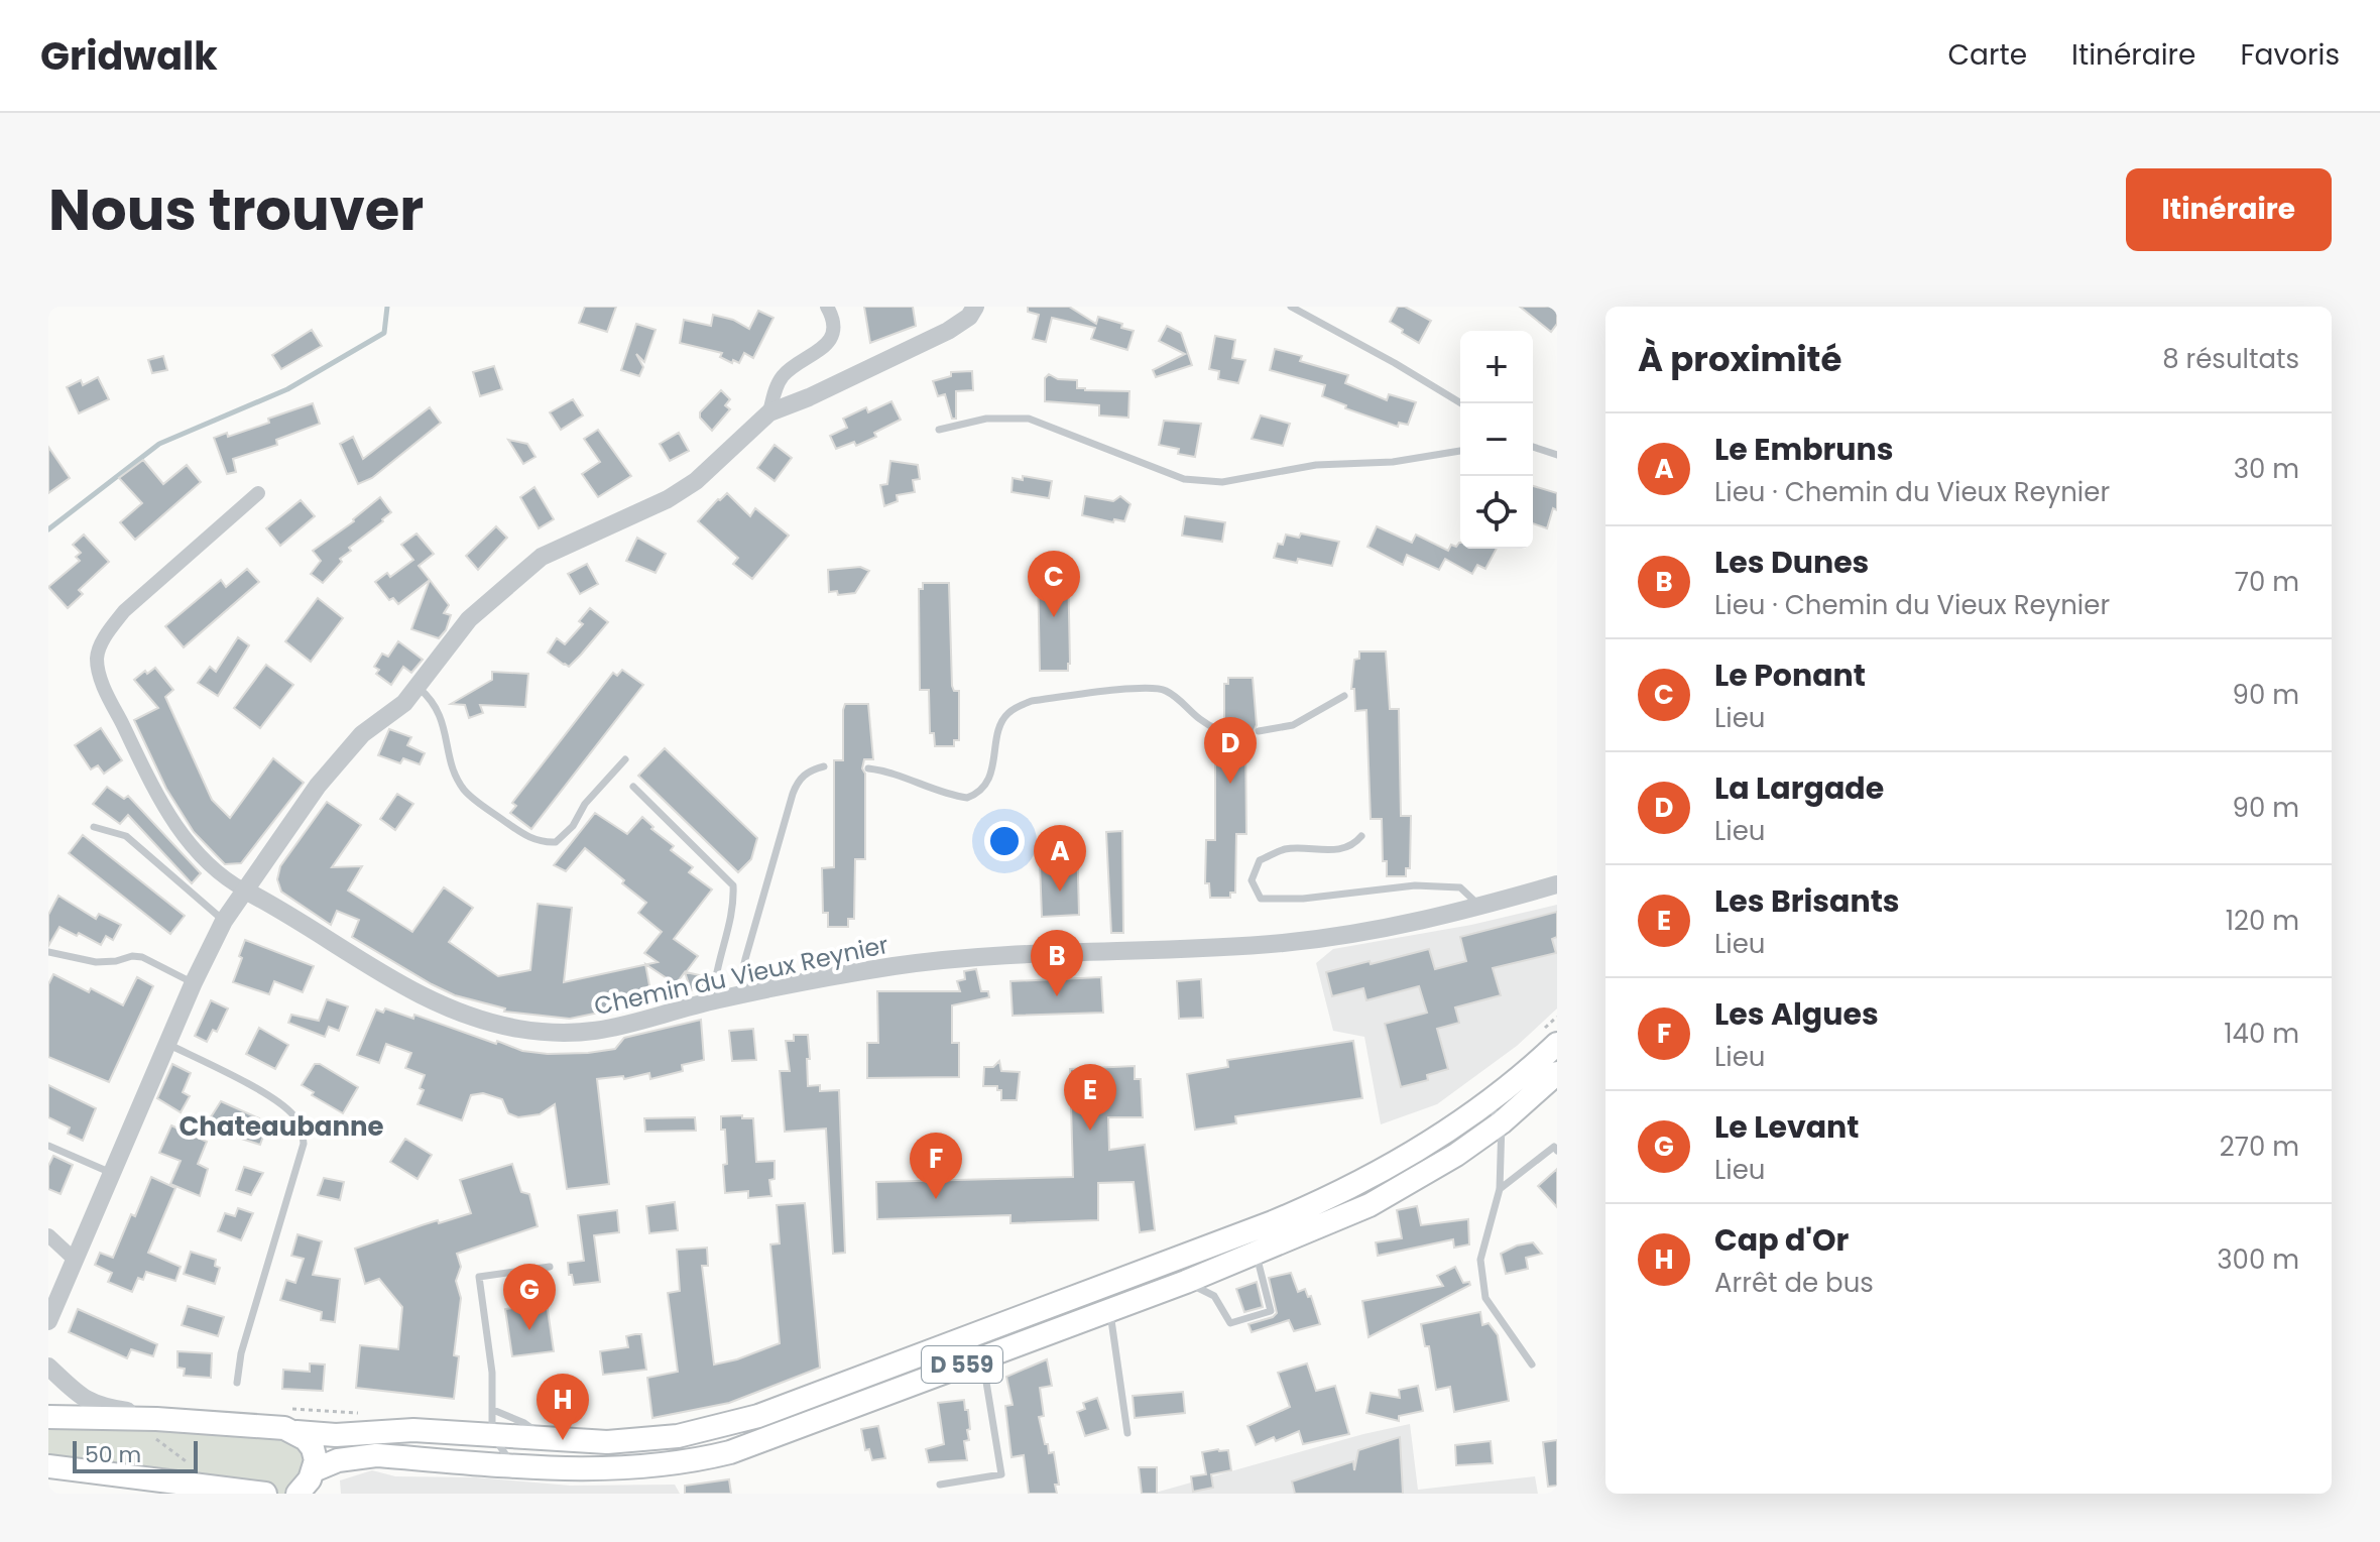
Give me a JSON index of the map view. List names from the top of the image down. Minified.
{"streets":{"main road":["D 559"],"street":["Chemin du Vieux Reynier"]},"districts":["Chateaubanne"],"scale_bar":"50 m","page":{"header":"Gridwalk","nav":["Carte","Itinéraire","Favoris"],"title":"Nous trouver","buttons":"Itinéraire","heading":["À proximité","8 résultats"],"map_buttons":["+","−"],"list":[{"mark":"A","name":"Le Embruns","note":"Lieu · Chemin du Vieux Reynier","value":"30 m"},{"mark":"B","name":"Les Dunes","note":"Lieu · Chemin du Vieux Reynier","value":"70 m"},{"mark":"C","name":"Le Ponant","note":"Lieu","value":"90 m"},{"mark":"D","name":"La Largade","note":"Lieu","value":"90 m"},{"mark":"E","name":"Les Brisants","note":"Lieu","value":"120 m"},{"mark":"F","name":"Les Algues","note":"Lieu","value":"140 m"},{"mark":"G","name":"Le Levant","note":"Lieu","value":"270 m"},{"mark":"H","name":"Cap d'Or","note":"Arrêt de bus","value":"300 m"}],"pins":["C","D","A","B","E","F","G","H"],"scale":"50 m"}}
